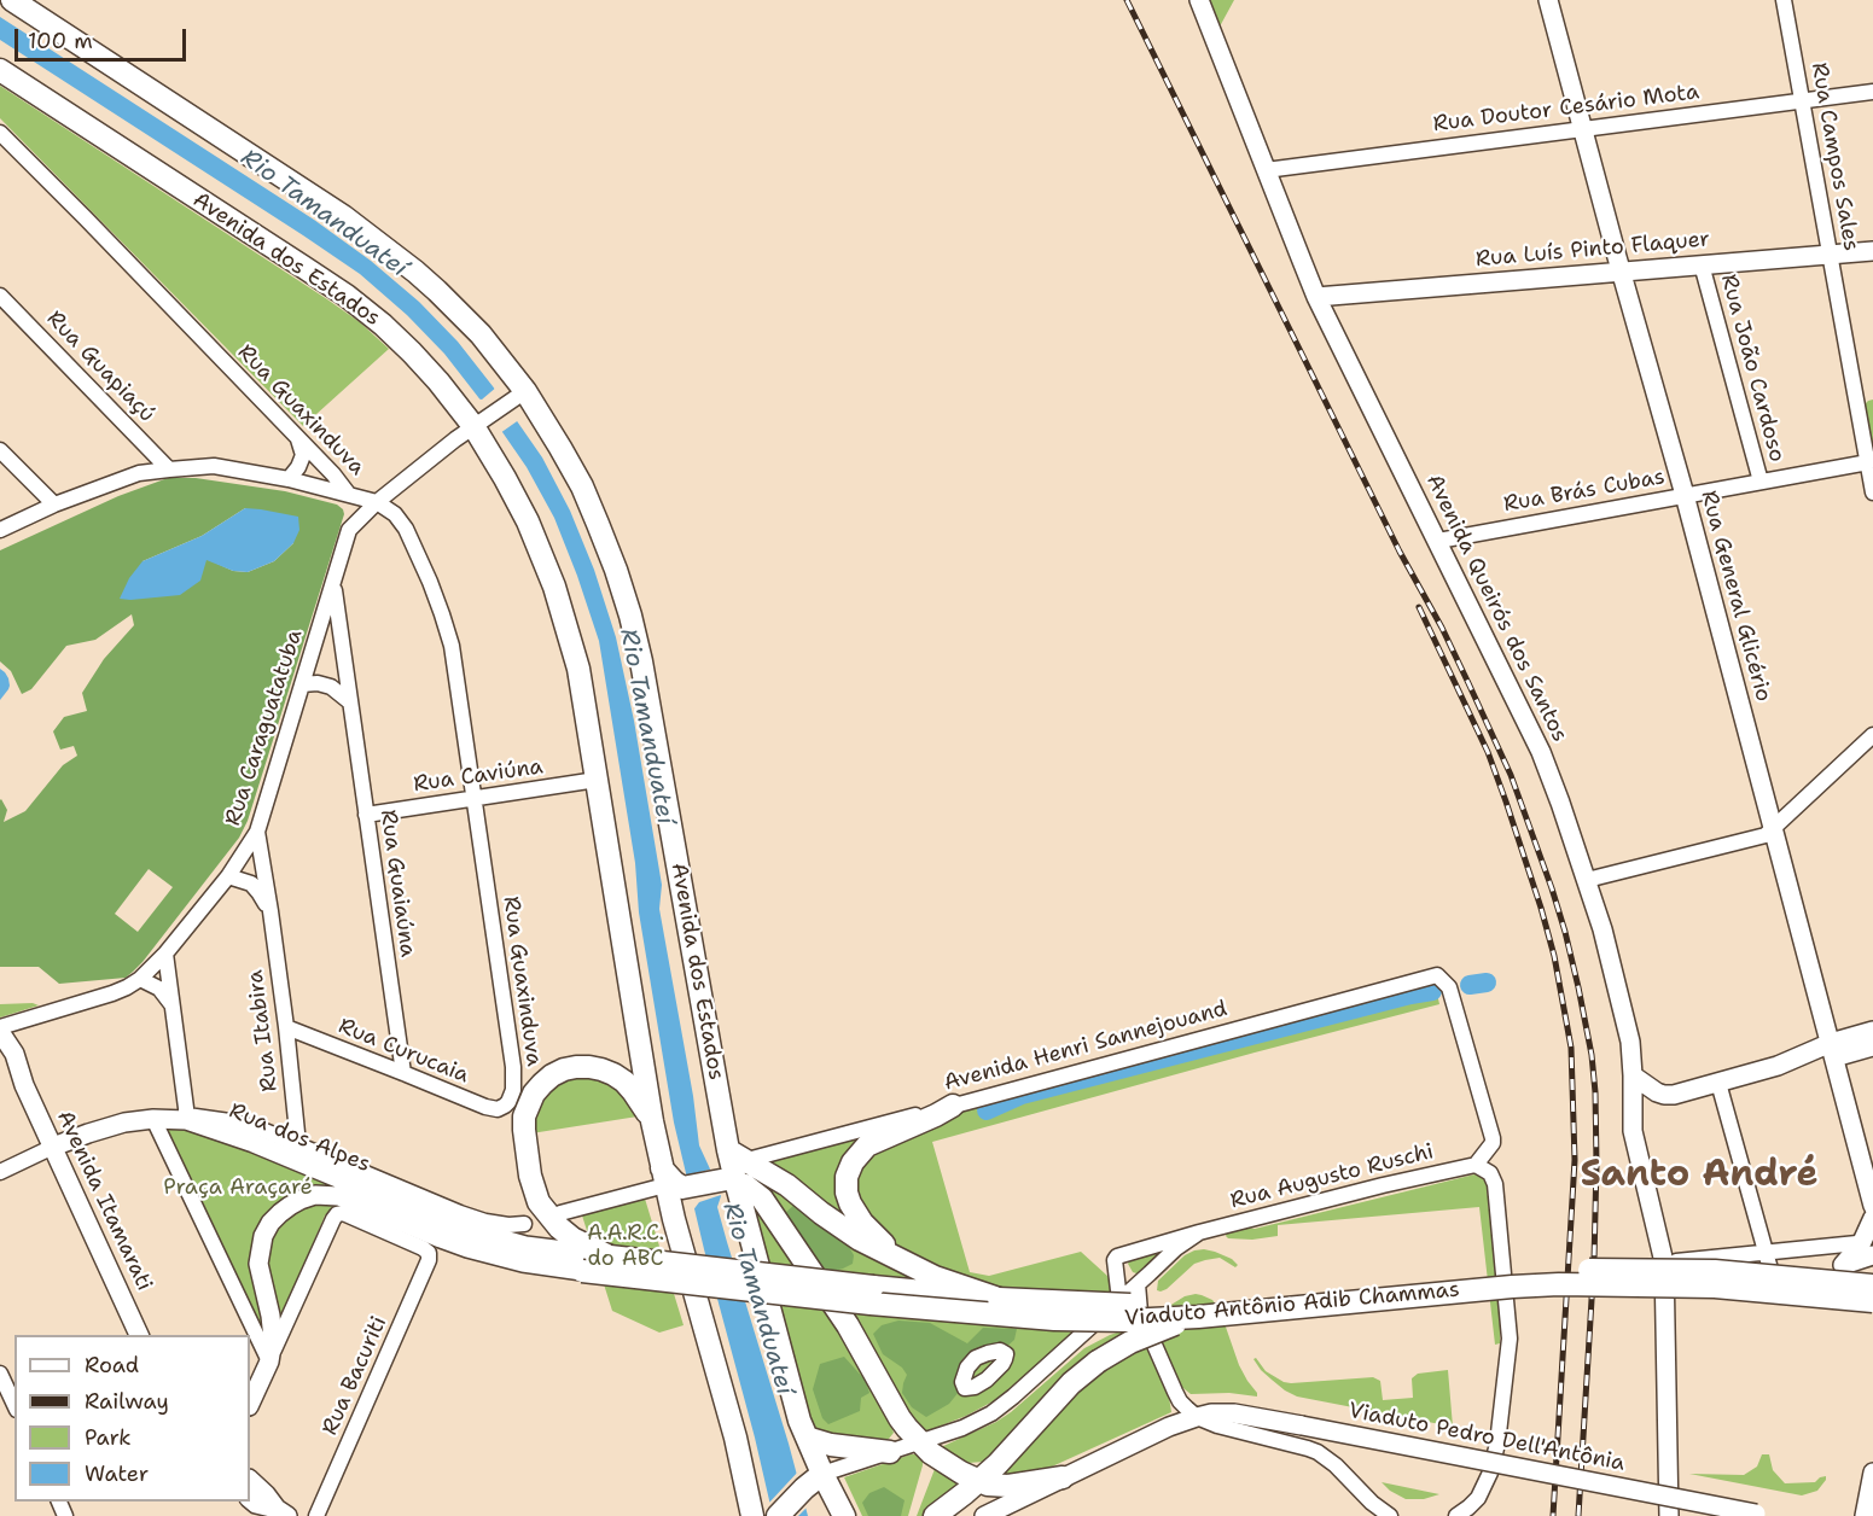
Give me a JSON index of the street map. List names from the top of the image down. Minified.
{"streets":{"highway":["Avenida dos Estados","Viaduto Antônio Adib Chammas"],"main road":["Rua Luís Pinto Flaquer","Rua General Glicério","Avenida Queirós dos Santos","Rua dos Alpes","Avenida Itamarati","Viaduto Pedro Dell'Antônia"],"street":["Rua Doutor Cesário Mota","Rua Campos Sales","Rua Guapiaçú","Rua João Cardoso","Rua Guaxinduva","Rua Brás Cubas","Rua Caraguatatuba","Rua Caviúna","Rua Guaiaúna","Rua Itabira","Avenida Henri Sannejouand","Rua Curucaia","Rua Augusto Ruschi","Rua Bacuriti"]},"crossings":[["Rua Doutor Cesário Mota","Rua Campos Sales"],["Rua Doutor Cesário Mota","Rua General Glicério"],["Rua Doutor Cesário Mota","Avenida Queirós dos Santos"],["Rua Campos Sales","Rua Luís Pinto Flaquer"],["Rua Campos Sales","Rua Brás Cubas"],["Rua Luís Pinto Flaquer","Rua João Cardoso"],["Rua Luís Pinto Flaquer","Rua General Glicério"],["Rua Luís Pinto Flaquer","Avenida Queirós dos Santos"],["Avenida dos Estados","Rua Caraguatatuba"],["Avenida dos Estados","Rua Caviúna"],["Avenida dos Estados","Avenida Henri Sannejouand"],["Avenida dos Estados","Rua Augusto Ruschi"],["Rua João Cardoso","Rua Brás Cubas"],["Rua Guaxinduva","Rua Caraguatatuba"],["Rua Guaxinduva","Rua Caviúna"],["Rua Guaxinduva","Rua Curucaia"],["Rua Brás Cubas","Rua General Glicério"],["Rua Brás Cubas","Avenida Queirós dos Santos"],["Rua Caraguatatuba","Rua Guaiaúna"],["Rua Caraguatatuba","Rua Itabira"],["Rua Caviúna","Rua Guaiaúna"],["Rua Guaiaúna","Rua Curucaia"],["Rua Itabira","Rua Curucaia"],["Rua Itabira","Rua dos Alpes"],["Avenida Henri Sannejouand","Rua Augusto Ruschi"],["Rua dos Alpes","Avenida Itamarati"],["Rua dos Alpes","Viaduto Antônio Adib Chammas"]],"districts":["Santo André"],"water":["Rio Tamanduateí"],"parks":["Praça Araçaré","A.A.R.C. do ABC"],"legend":["Road","Railway","Park","Water"],"scale_bar":"100 m"}
